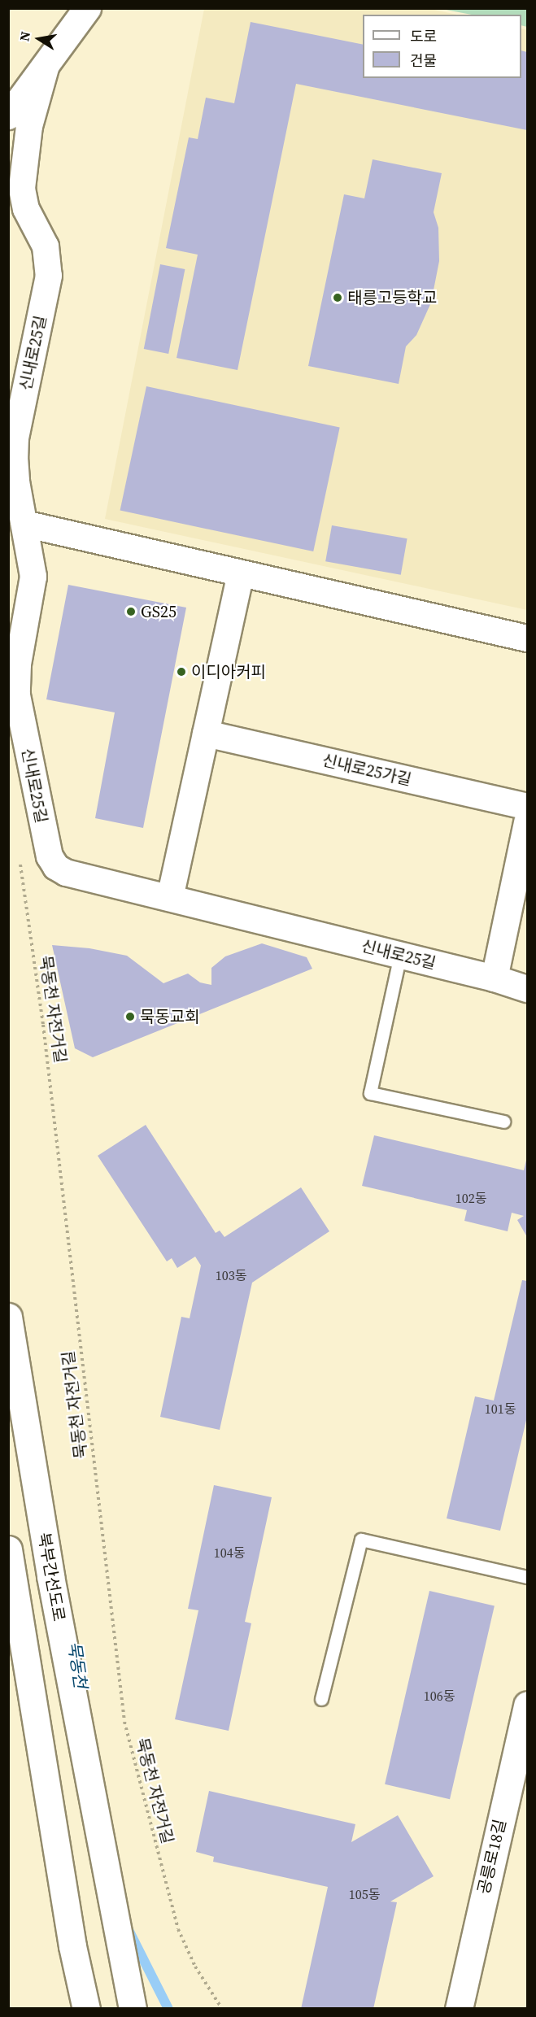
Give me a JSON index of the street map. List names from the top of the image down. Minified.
{"streets":{"main road":["북부간선도로","공릉로18길"],"street":["신내로25길","신내로25가길"],"path":["묵동천 자전거길"]},"water":["묵동천"],"places":["태릉고등학교","GS25","이디아커피","묵동교회"],"house_numbers":["102동","103동","101동","104동","106동","105동"],"legend":["도로","건물"],"north":"left"}
